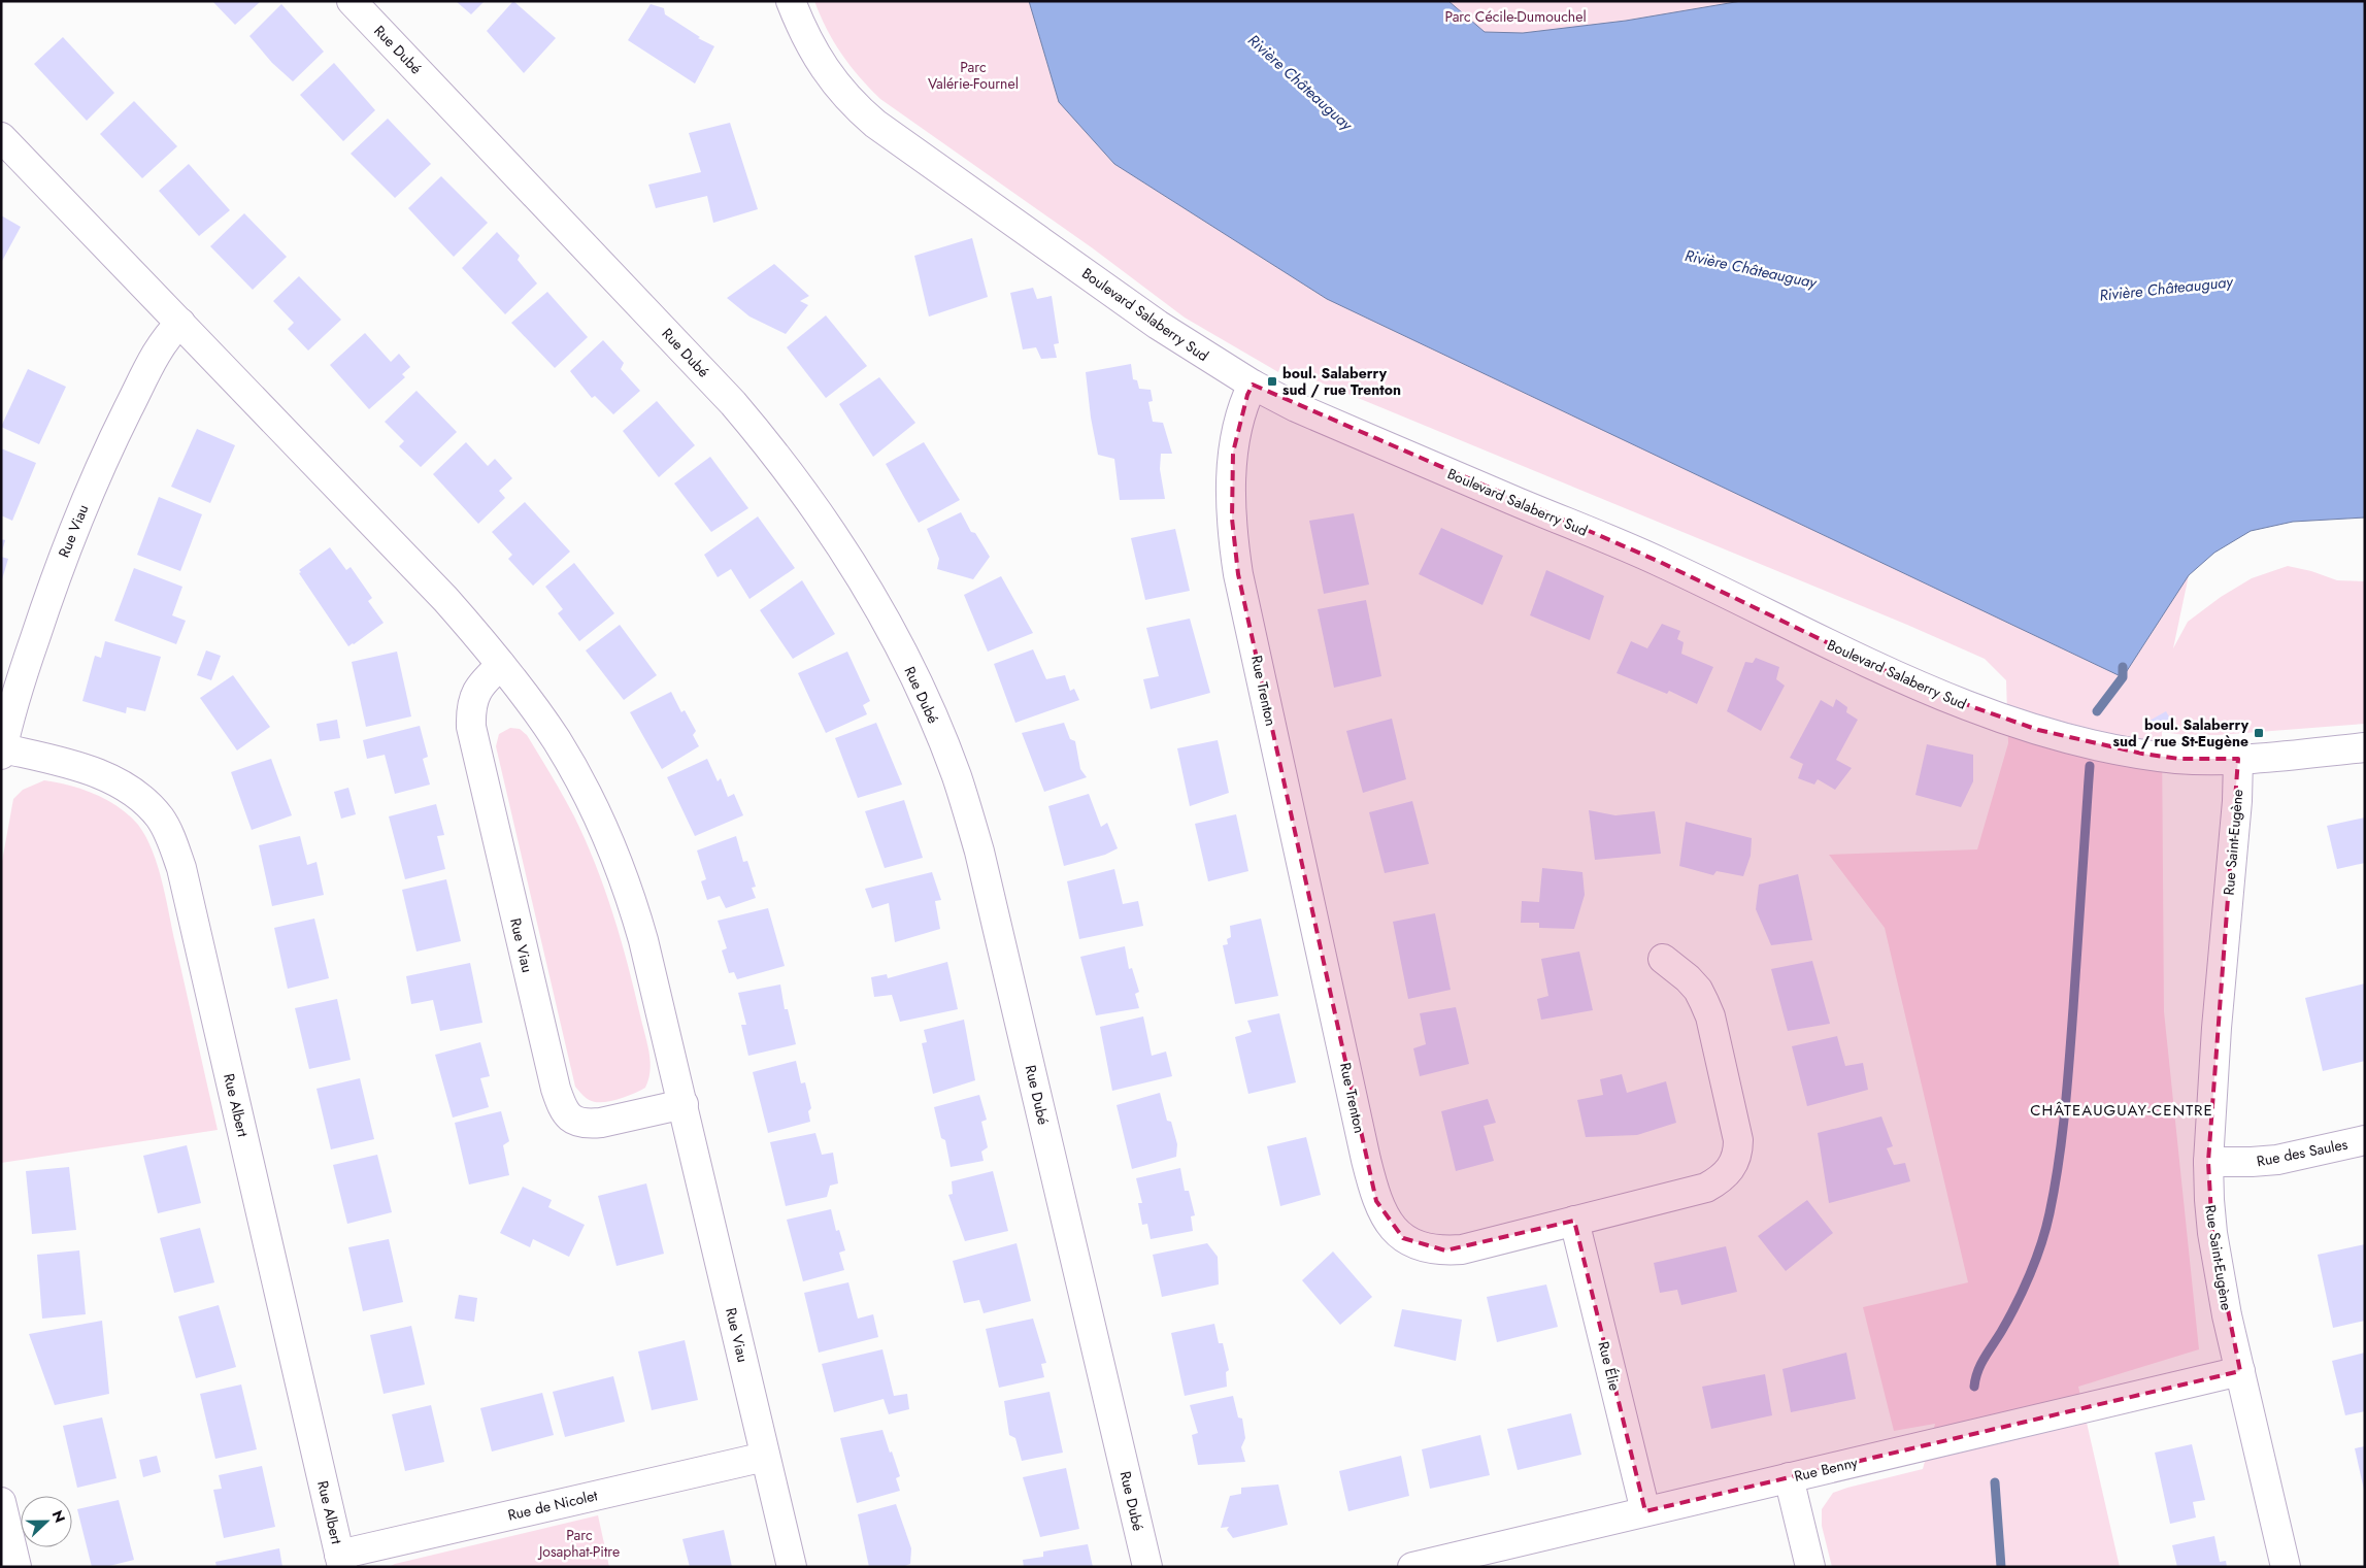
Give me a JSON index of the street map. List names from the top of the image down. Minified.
{"streets":{"street":["Rue Dubé","Boulevard Salaberry Sud","Rue Viau","Rue Trenton","Rue Saint-Eugène","Rue Albert","Rue des Saules","Rue Élie","Rue Benny","Rue de Nicolet"]},"crossings":[["Boulevard Salaberry Sud","Rue Trenton"],["Boulevard Salaberry Sud","Rue Saint-Eugène"],["Rue Viau","Rue Albert"],["Rue Viau","Rue de Nicolet"],["Rue Trenton","Rue Élie"],["Rue Saint-Eugène","Rue des Saules"],["Rue Saint-Eugène","Rue Benny"],["Rue Albert","Rue de Nicolet"],["Rue Élie","Rue Benny"]],"districts":["CHÂTEAUGUAY-CENTRE"],"water":["Rivière Châteauguay"],"parks":["Parc Cécile-Dumouchel","Parc Valérie-Fournel","Parc Josaphat-Pitre"],"places":{"transit":["boul. Salaberry sud / rue Trenton","boul. Salaberry sud / rue St-Eugène"]},"north":"right"}
